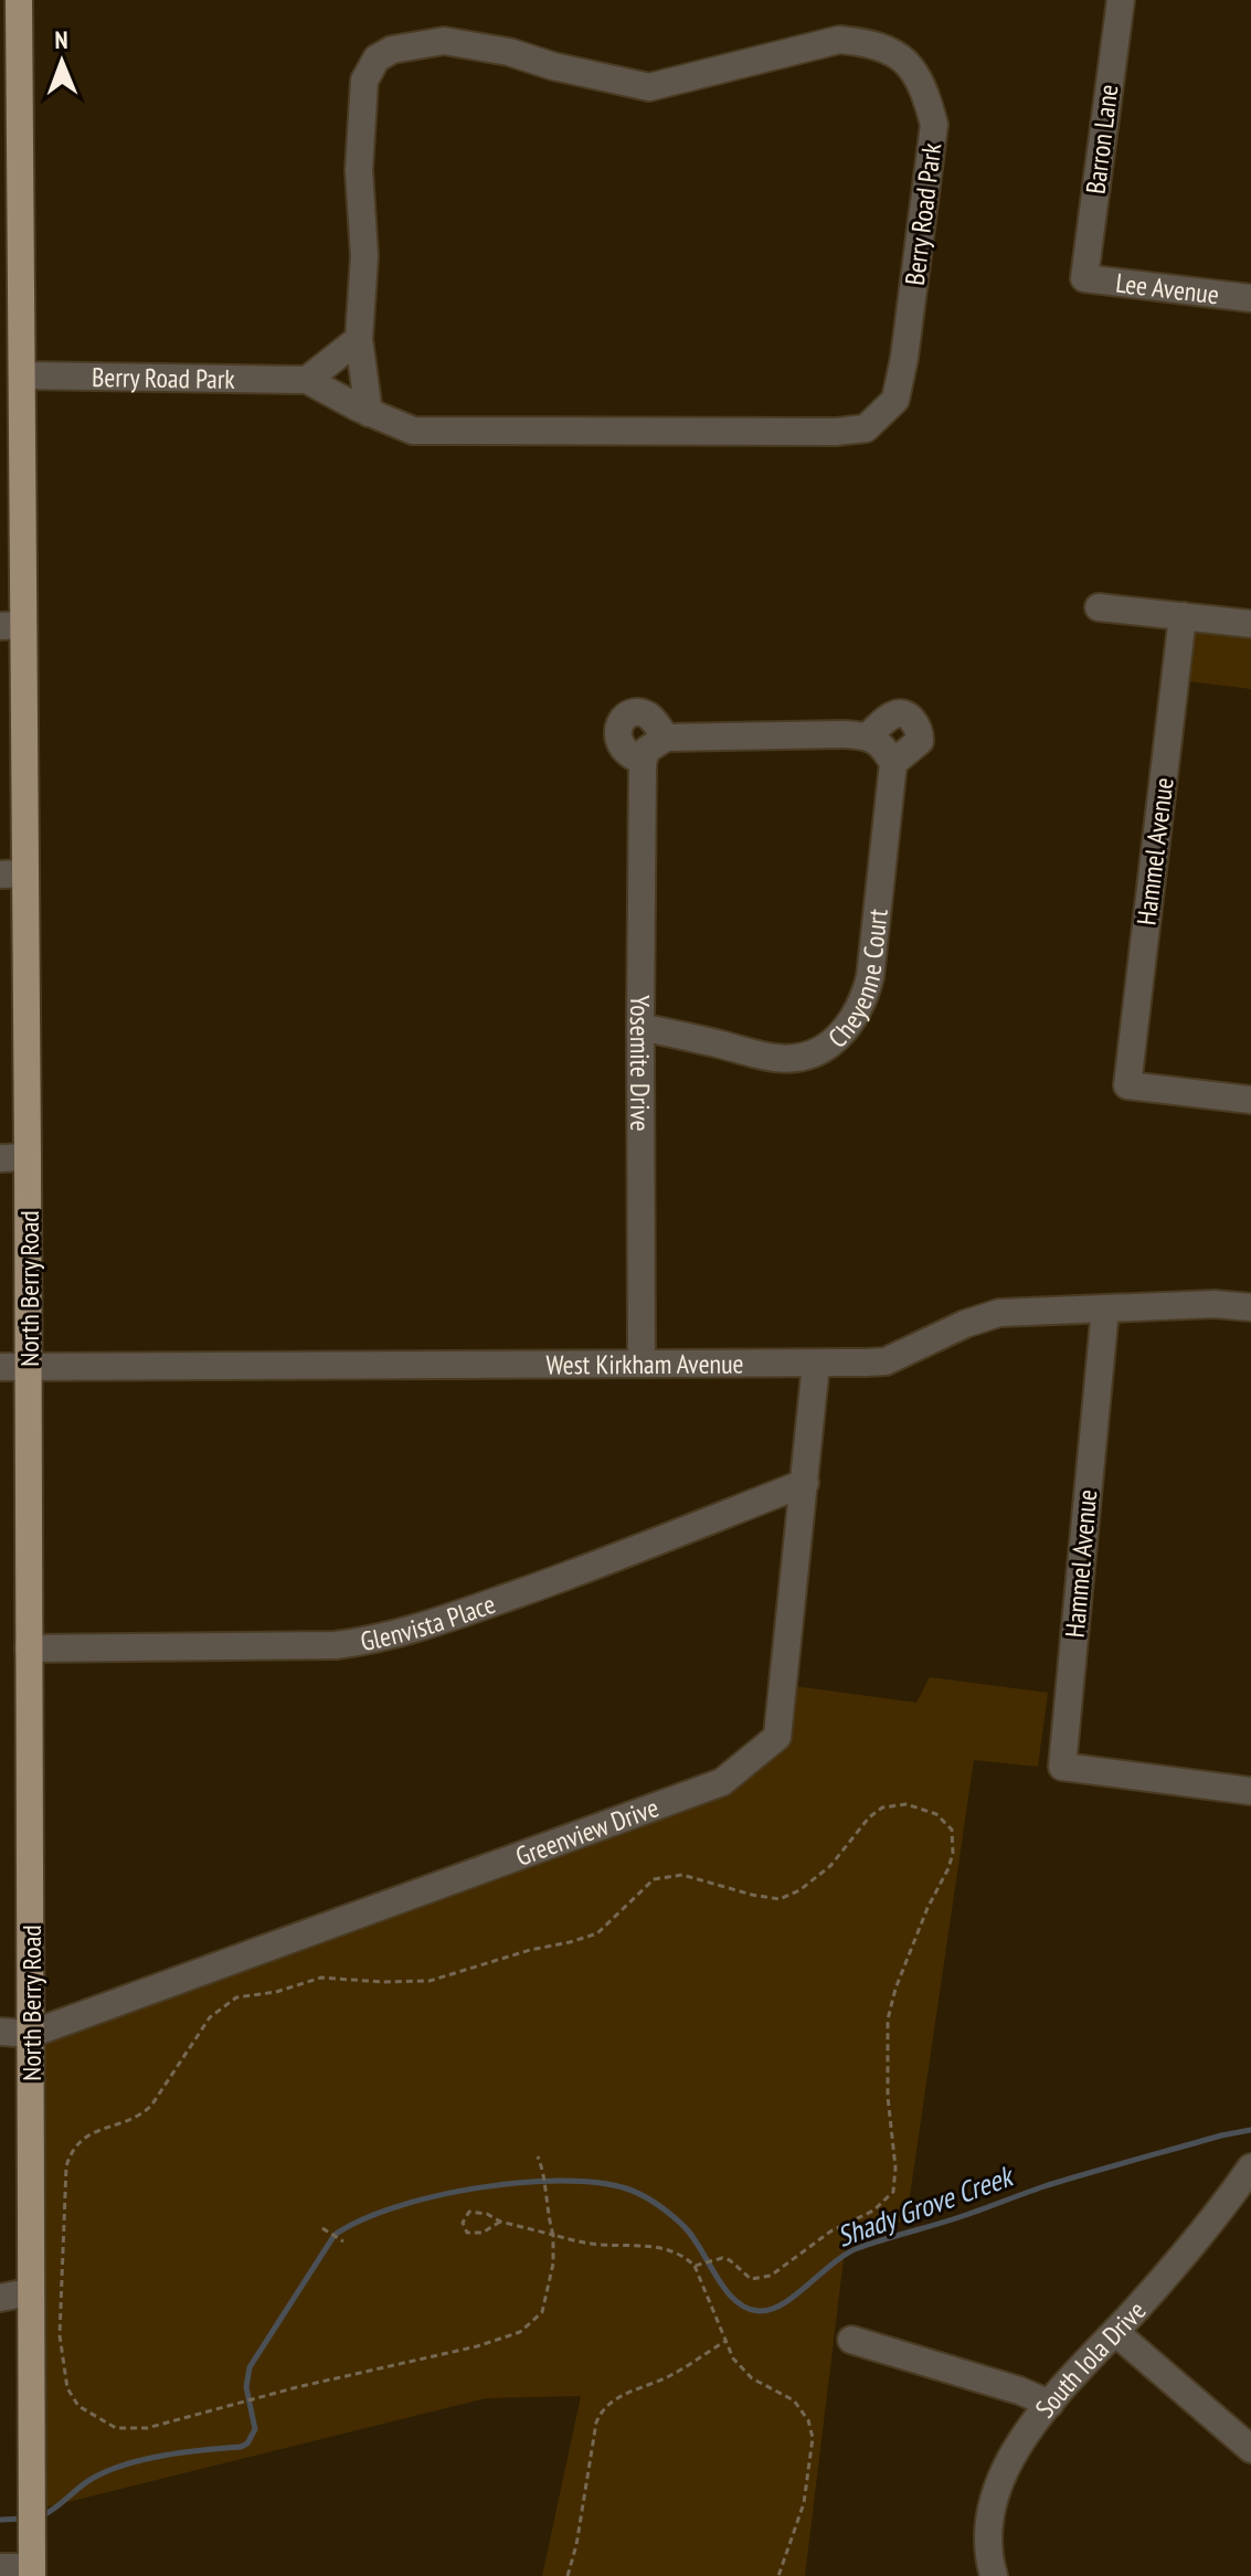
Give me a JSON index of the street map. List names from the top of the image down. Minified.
{"streets":{"main road":["North Berry Road"],"street":["Barron Lane","Berry Road Park","Lee Avenue","Hammel Avenue","Cheyenne Court","Yosemite Drive","West Kirkham Avenue","Glenvista Place","Greenview Drive","South Iola Drive"]},"crossings":[["Barron Lane","Lee Avenue"],["Berry Road Park","North Berry Road"],["Hammel Avenue","West Kirkham Avenue"],["Cheyenne Court","Yosemite Drive"],["Yosemite Drive","West Kirkham Avenue"],["North Berry Road","West Kirkham Avenue"],["North Berry Road","Glenvista Place"],["North Berry Road","Greenview Drive"],["West Kirkham Avenue","Greenview Drive"],["Glenvista Place","Greenview Drive"]],"water":["Shady Grove Creek"],"north":"top"}
